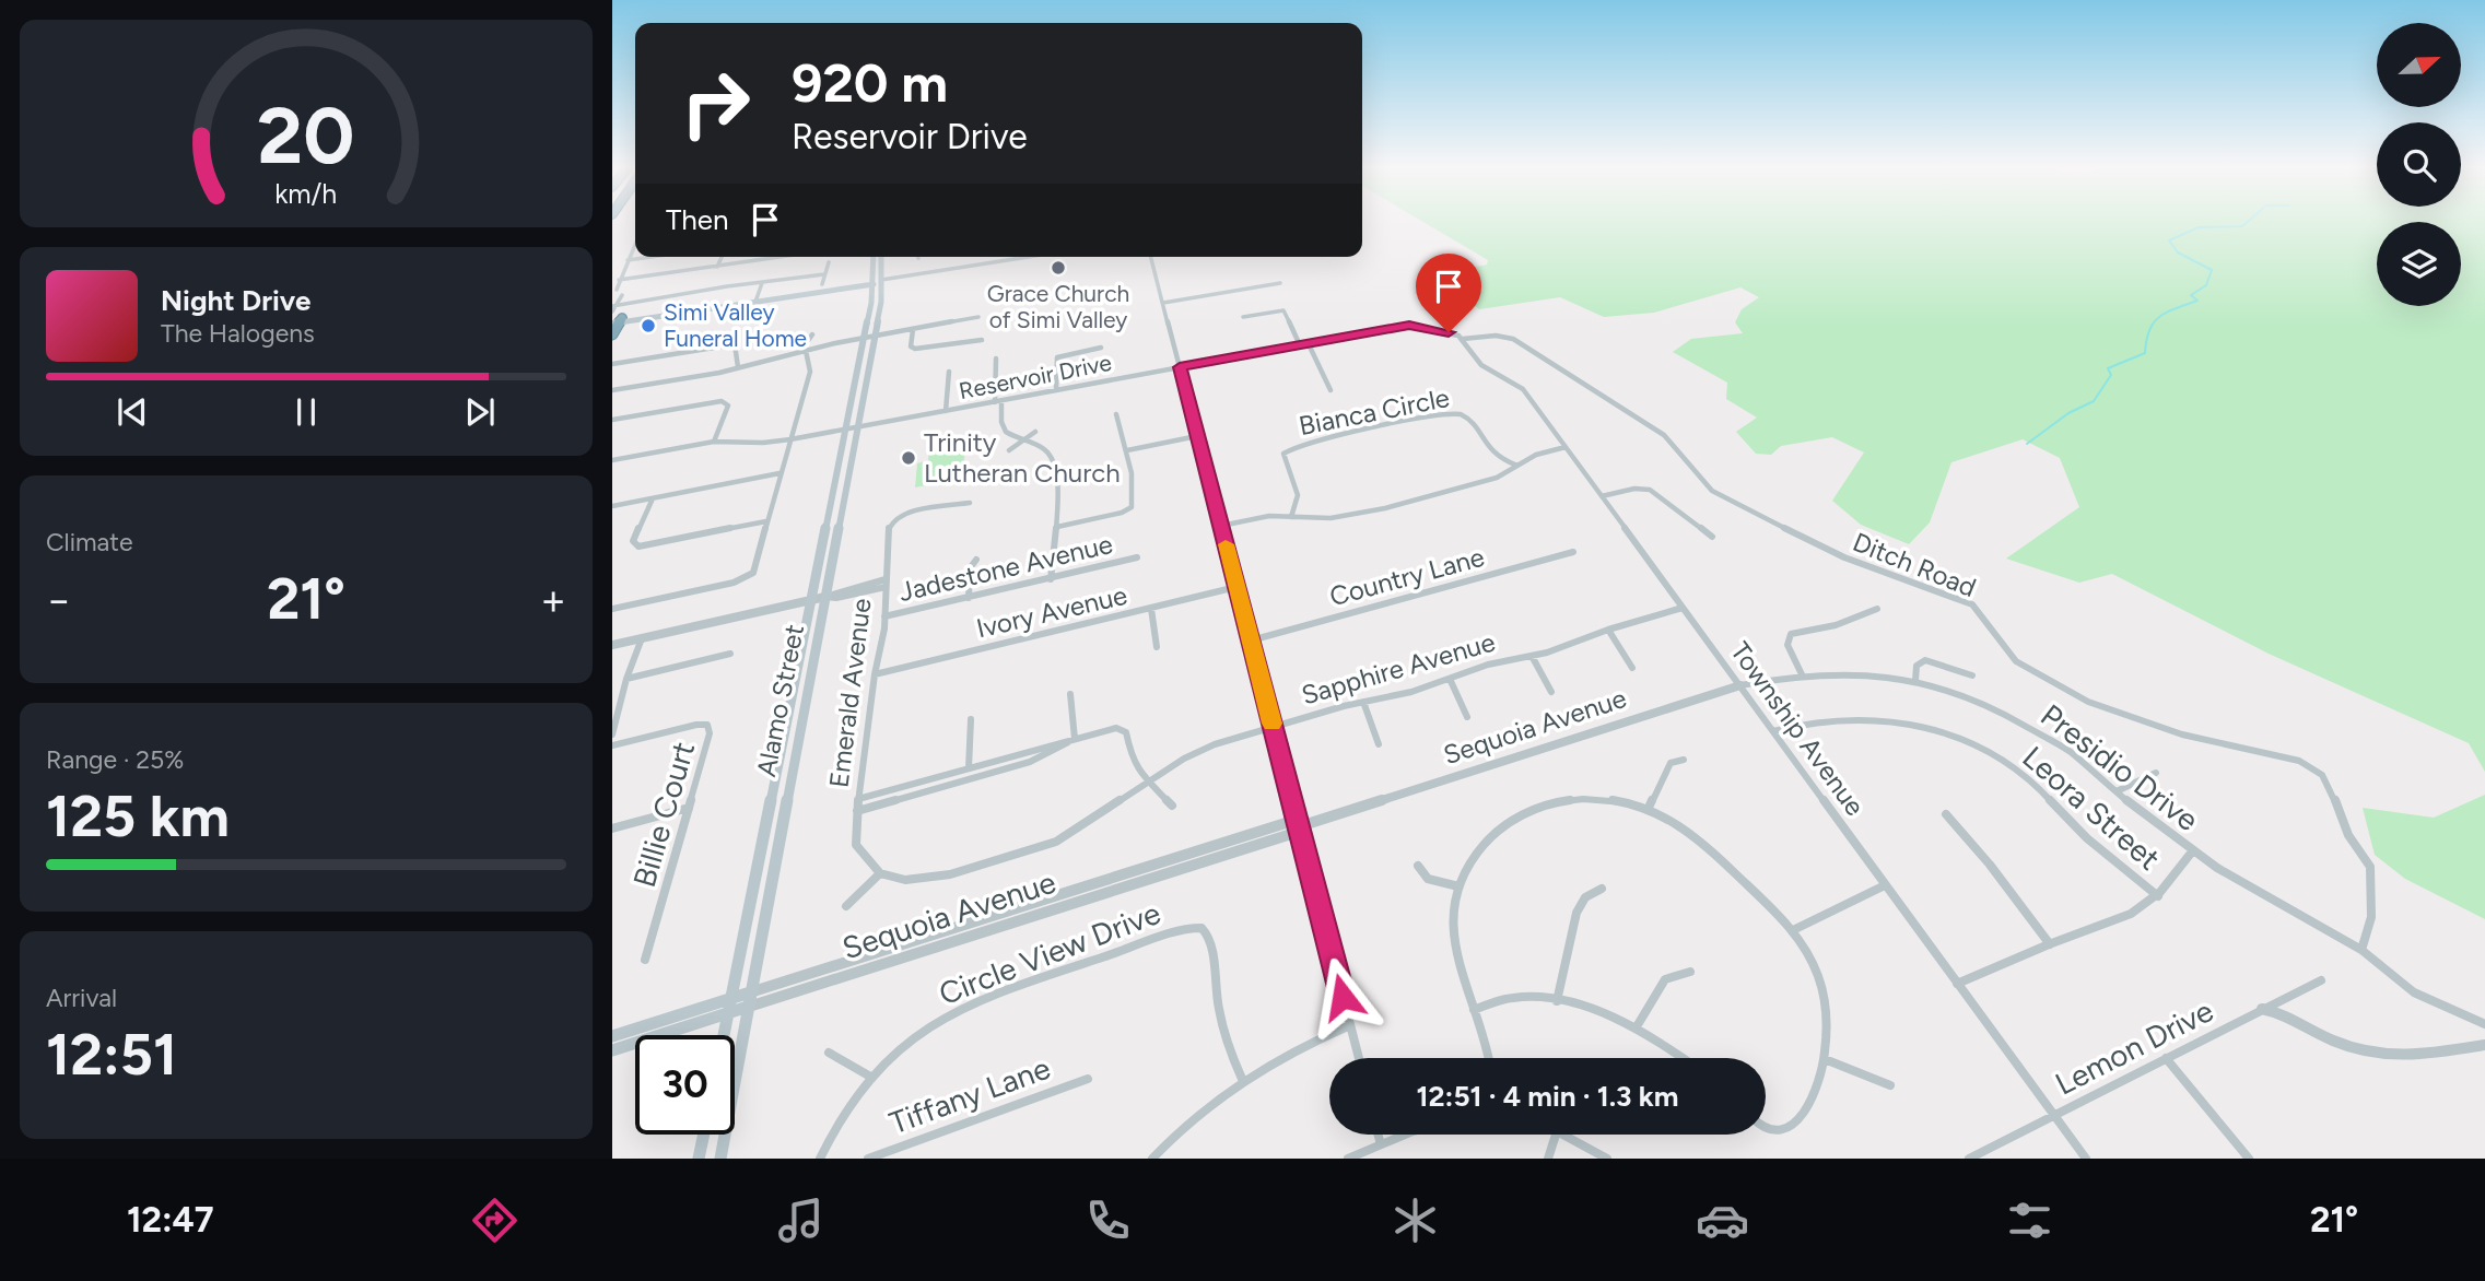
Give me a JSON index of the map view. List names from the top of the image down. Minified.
{"streets":{"main road":["Alamo Street","Sequoia Avenue"],"street":["Reservoir Drive","Bianca Circle","Ditch Road","Jadestone Avenue","Country Lane","Ivory Avenue","Sapphire Avenue","Emerald Avenue","Township Avenue","Presidio Drive","Leora Street","Billie Court","Circle View Drive","Lemon Drive","Tiffany Lane"]},"crossings":[["Reservoir Drive","Ditch Road"],["Reservoir Drive","Alamo Street"],["Reservoir Drive","Township Avenue"],["Ditch Road","Township Avenue"],["Ditch Road","Presidio Drive"],["Jadestone Avenue","Emerald Avenue"],["Ivory Avenue","Emerald Avenue"],["Sapphire Avenue","Emerald Avenue"],["Sapphire Avenue","Township Avenue"],["Alamo Street","Sequoia Avenue"],["Sequoia Avenue","Township Avenue"],["Sequoia Avenue","Presidio Drive"],["Township Avenue","Presidio Drive"],["Township Avenue","Leora Street"],["Township Avenue","Lemon Drive"]],"places":["Grace Church of Simi Valley","Simi Valley Funeral Home","Trinity Lutheran Church"],"north":"right","page":{"turn":["920 m","Reservoir Drive"],"then":"Then","song":["Night Drive","The Halogens"],"tile":["Climate",["Range · 25%","125 km"],["Arrival","12:51"]],"heat":["−","21°","+"],"limit":"30","trip":"12:51 · 4 min · 1.3 km","tabs":["12:47","21°"],"gauge":["20","km/h"]}}
